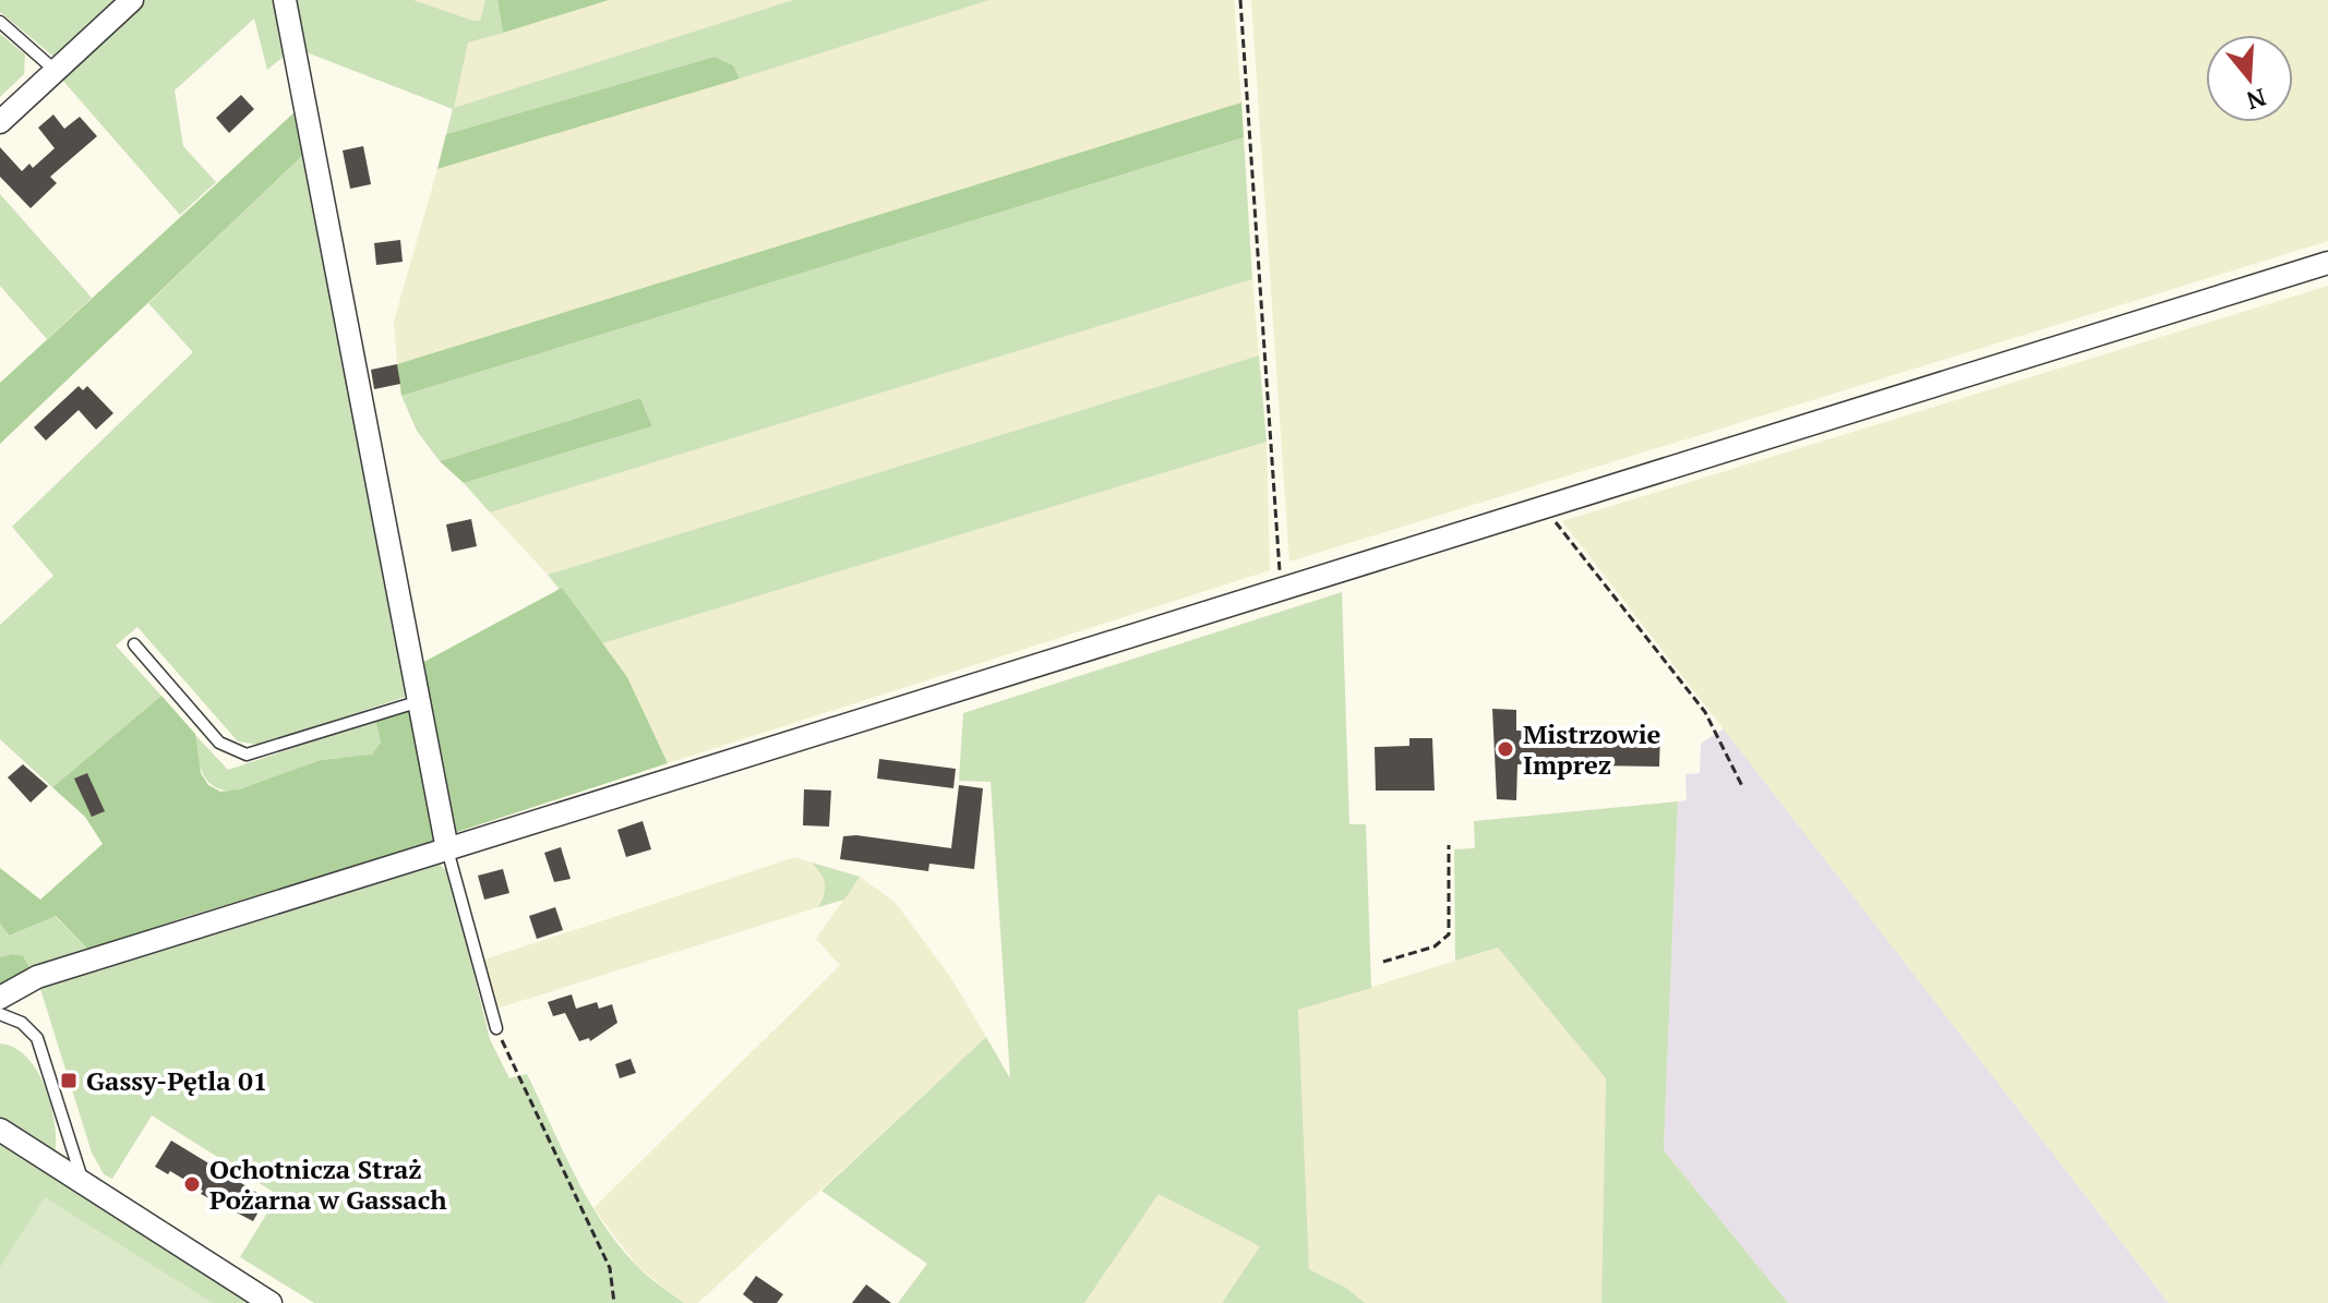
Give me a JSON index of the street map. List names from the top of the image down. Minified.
{"places":{"other":["Mistrzowie Imprez","Ochotnicza Straż Pożarna w Gassach"],"transit":["Gassy-Pętla 01"]},"north":"bottom"}
